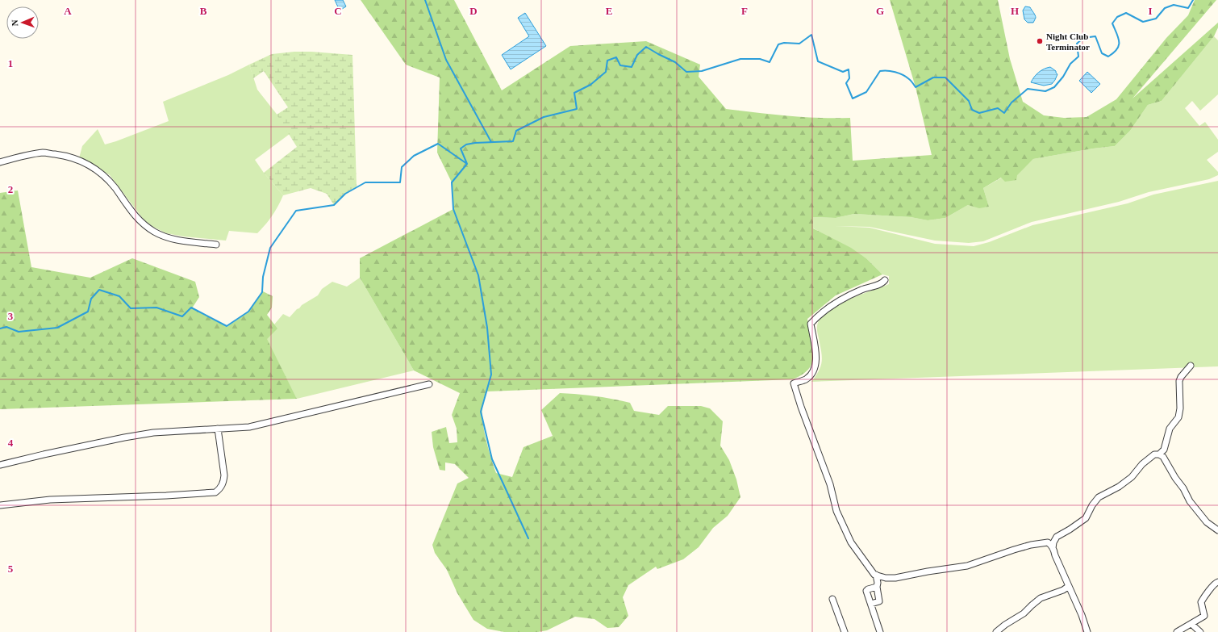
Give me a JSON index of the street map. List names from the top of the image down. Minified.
{"places":["Night Club Terminator"],"north":"left","grid":{"columns":["A","B","C","D","E","F","G","H","I"],"rows":["1","2","3","4","5"]}}
